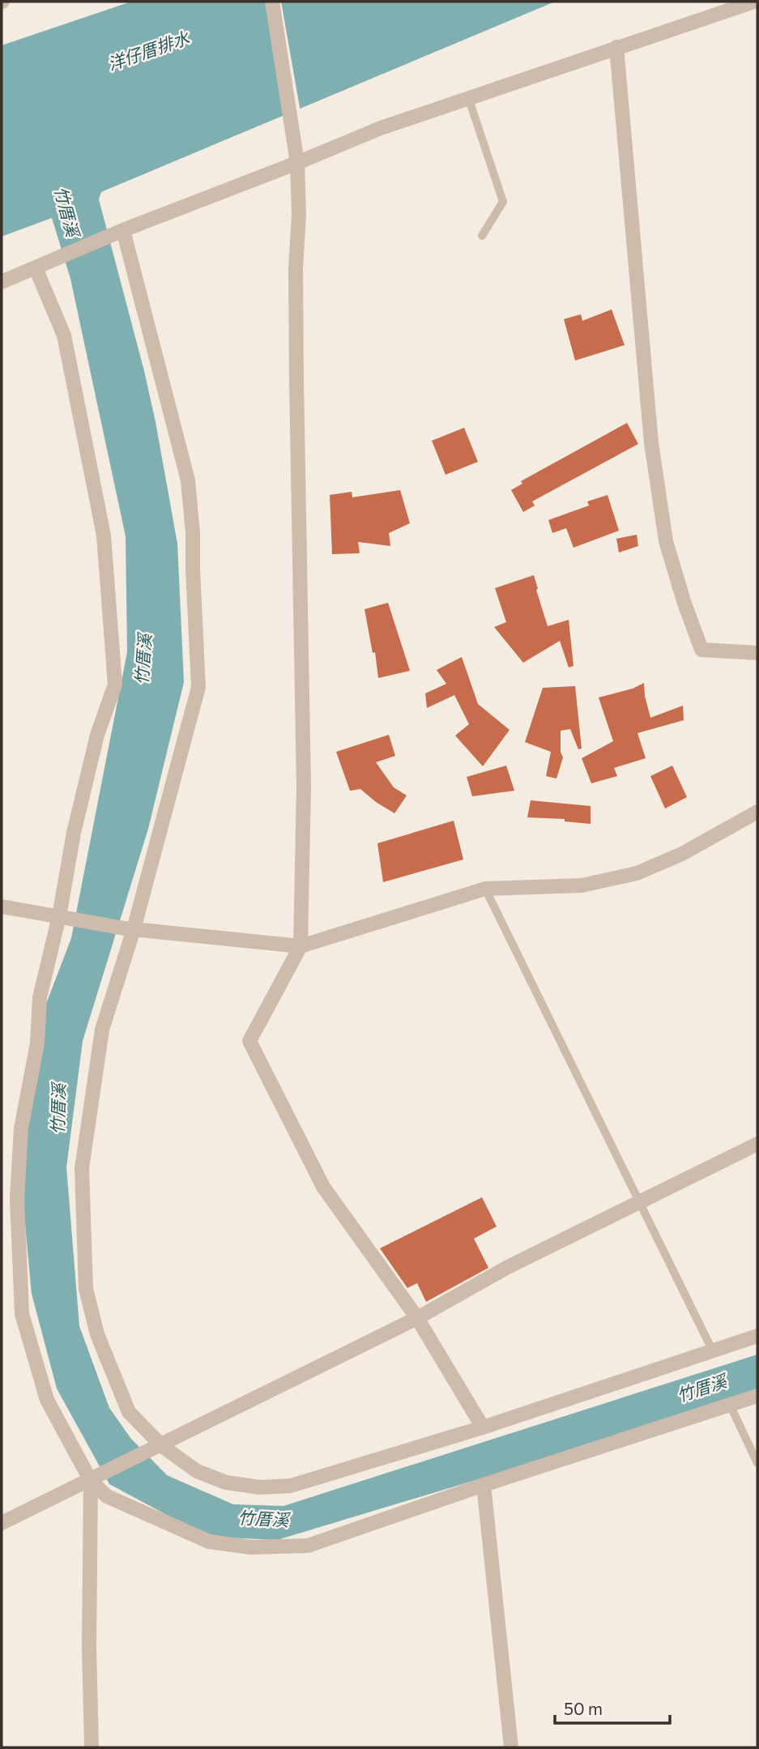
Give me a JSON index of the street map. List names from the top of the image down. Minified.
{"water":["洋仔厝排水","竹厝溪"],"scale_bar":"50 m"}
